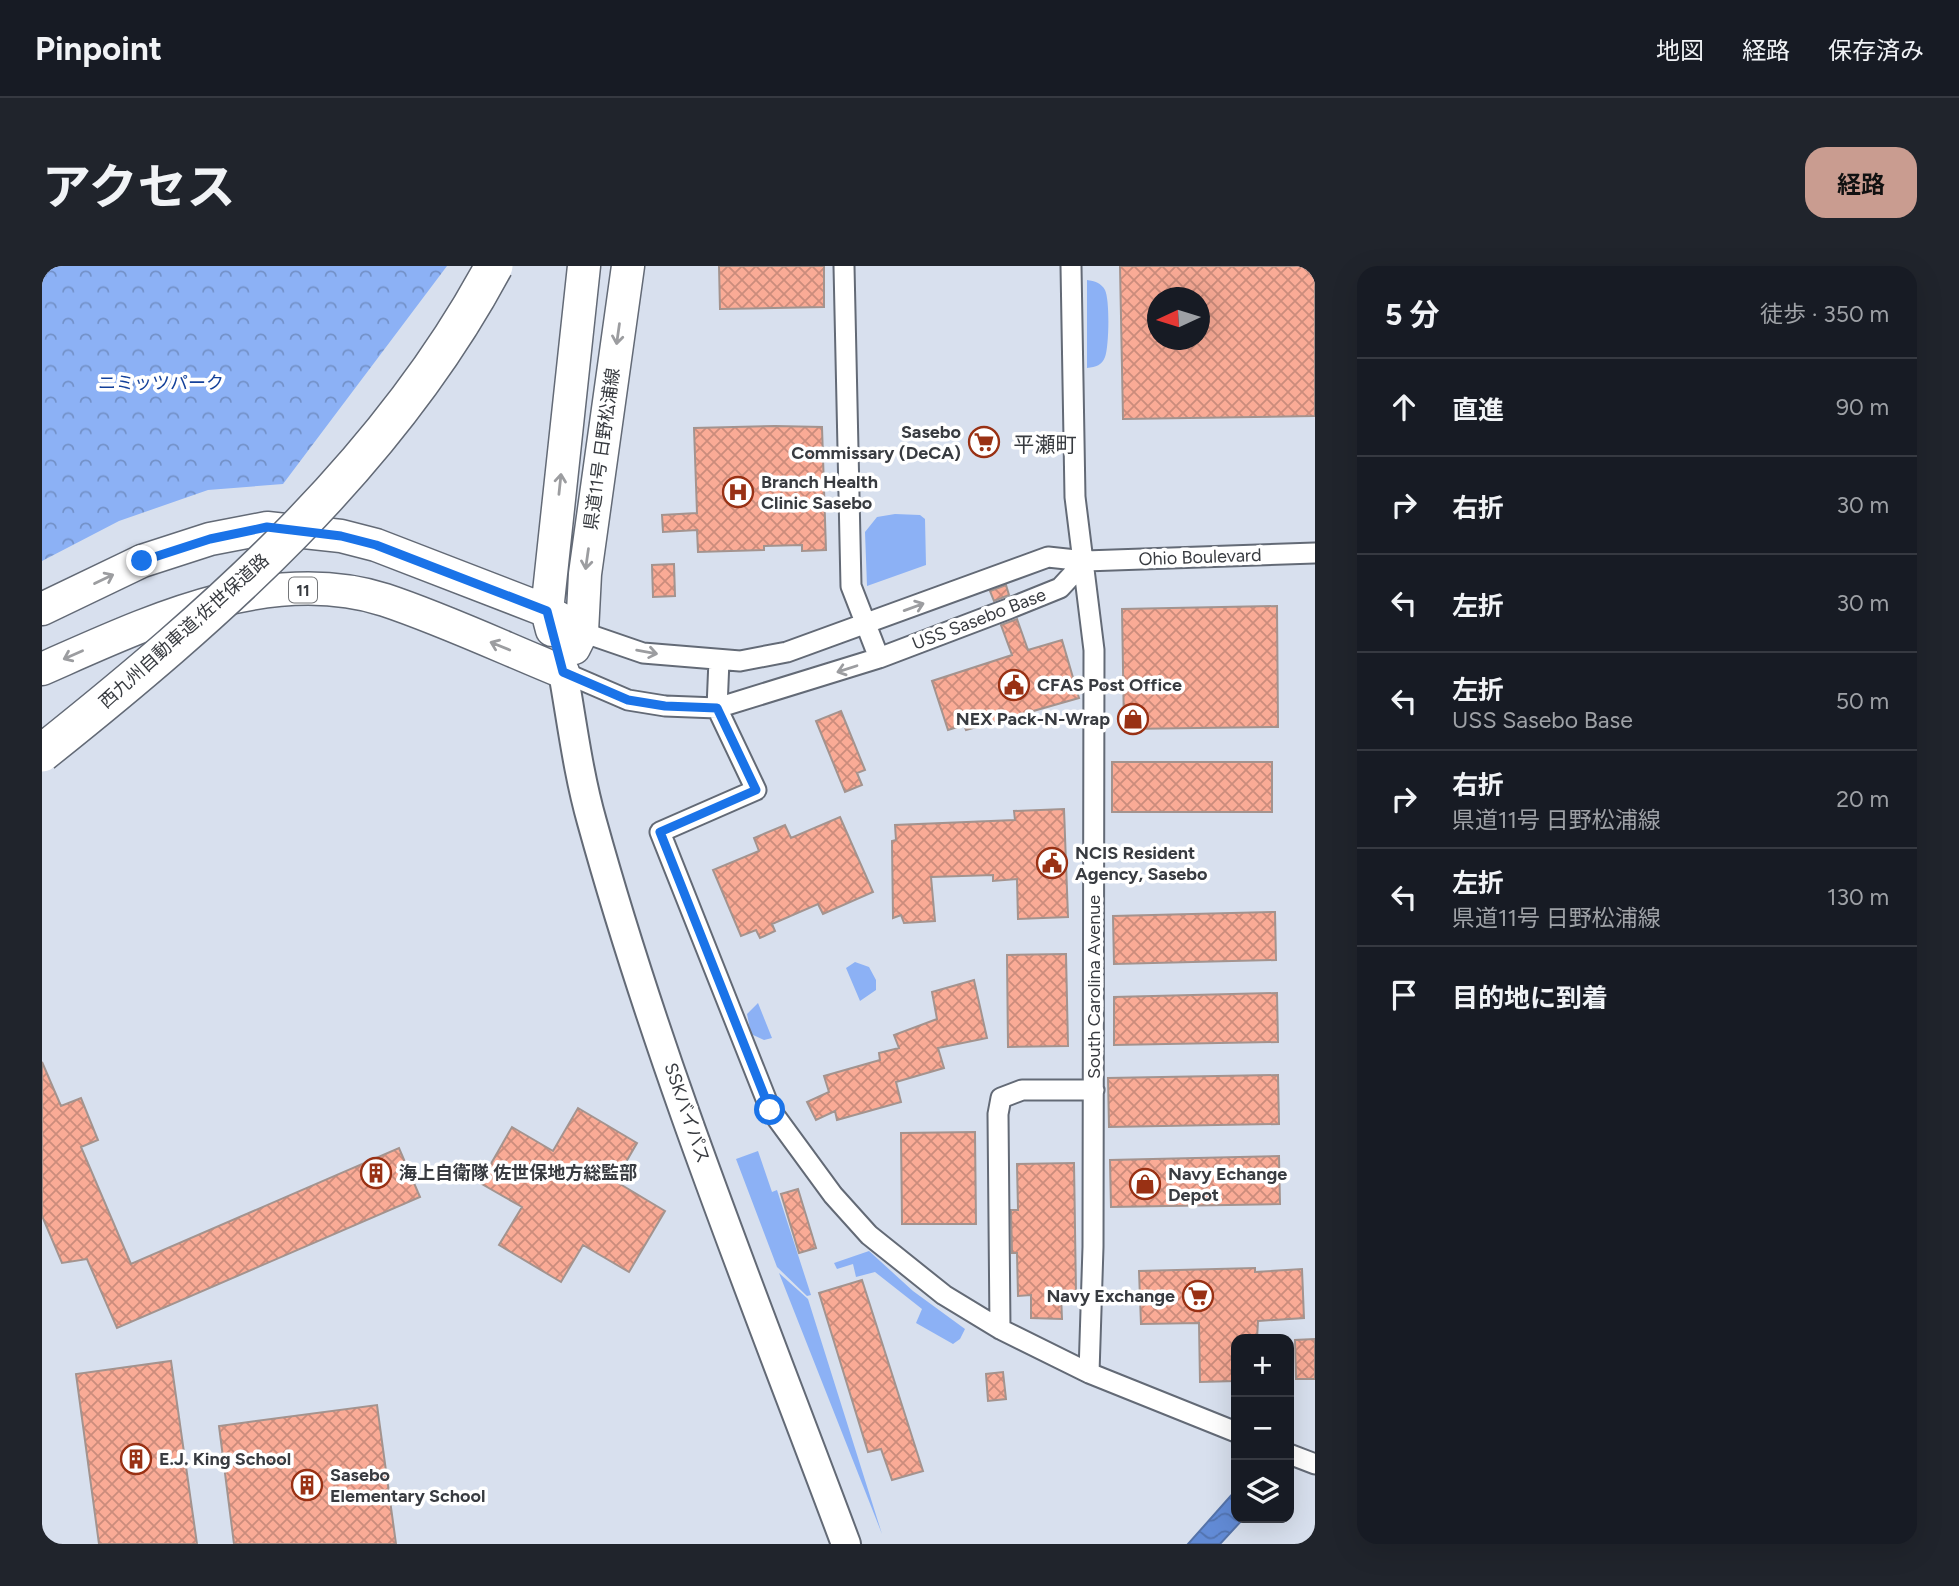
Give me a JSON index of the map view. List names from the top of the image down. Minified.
{"streets":{"highway":["西九州自動車道;佐世保道路"],"main road":["県道11号 日野松浦線","11"],"street":["Ohio Boulevard","USS Sasebo Base","South Carolina Avenue","SSKバイパス"]},"crossings":[["県道11号 日野松浦線","11"],["県道11号 日野松浦線","USS Sasebo Base"],["県道11号 日野松浦線","SSKバイパス"],["Ohio Boulevard","USS Sasebo Base"],["Ohio Boulevard","South Carolina Avenue"],["11","USS Sasebo Base"],["11","SSKバイパス"],["USS Sasebo Base","South Carolina Avenue"],["USS Sasebo Base","SSKバイパス"]],"districts":["平瀬町"],"parks":["ニミッツパーク"],"places":{"supermarket":["Sasebo Commissary (DeCA)","Navy Exchange"],"hospital":["Branch Health Clinic Sasebo"],"public building":["CFAS Post Office","NCIS Resident Agency, Sasebo"],"shop":["NEX Pack-N-Wrap","Navy Echange Depot"],"building":["海上自衛隊 佐世保地方総監部","E.J. King School","Sasebo Elementary School"]},"north":"left","page":{"header":"Pinpoint","nav":["地図","経路","保存済み"],"title":"アクセス","buttons":"経路","heading":["5 分","徒歩 · 350 m"],"list":[["直進","90 m"],["右折","30 m"],["左折","30 m"],["左折","USS Sasebo Base","50 m"],["右折","県道11号 日野松浦線","20 m"],["左折","県道11号 日野松浦線","130 m"],"目的地に到着"],"map_buttons":["+","−"]}}
